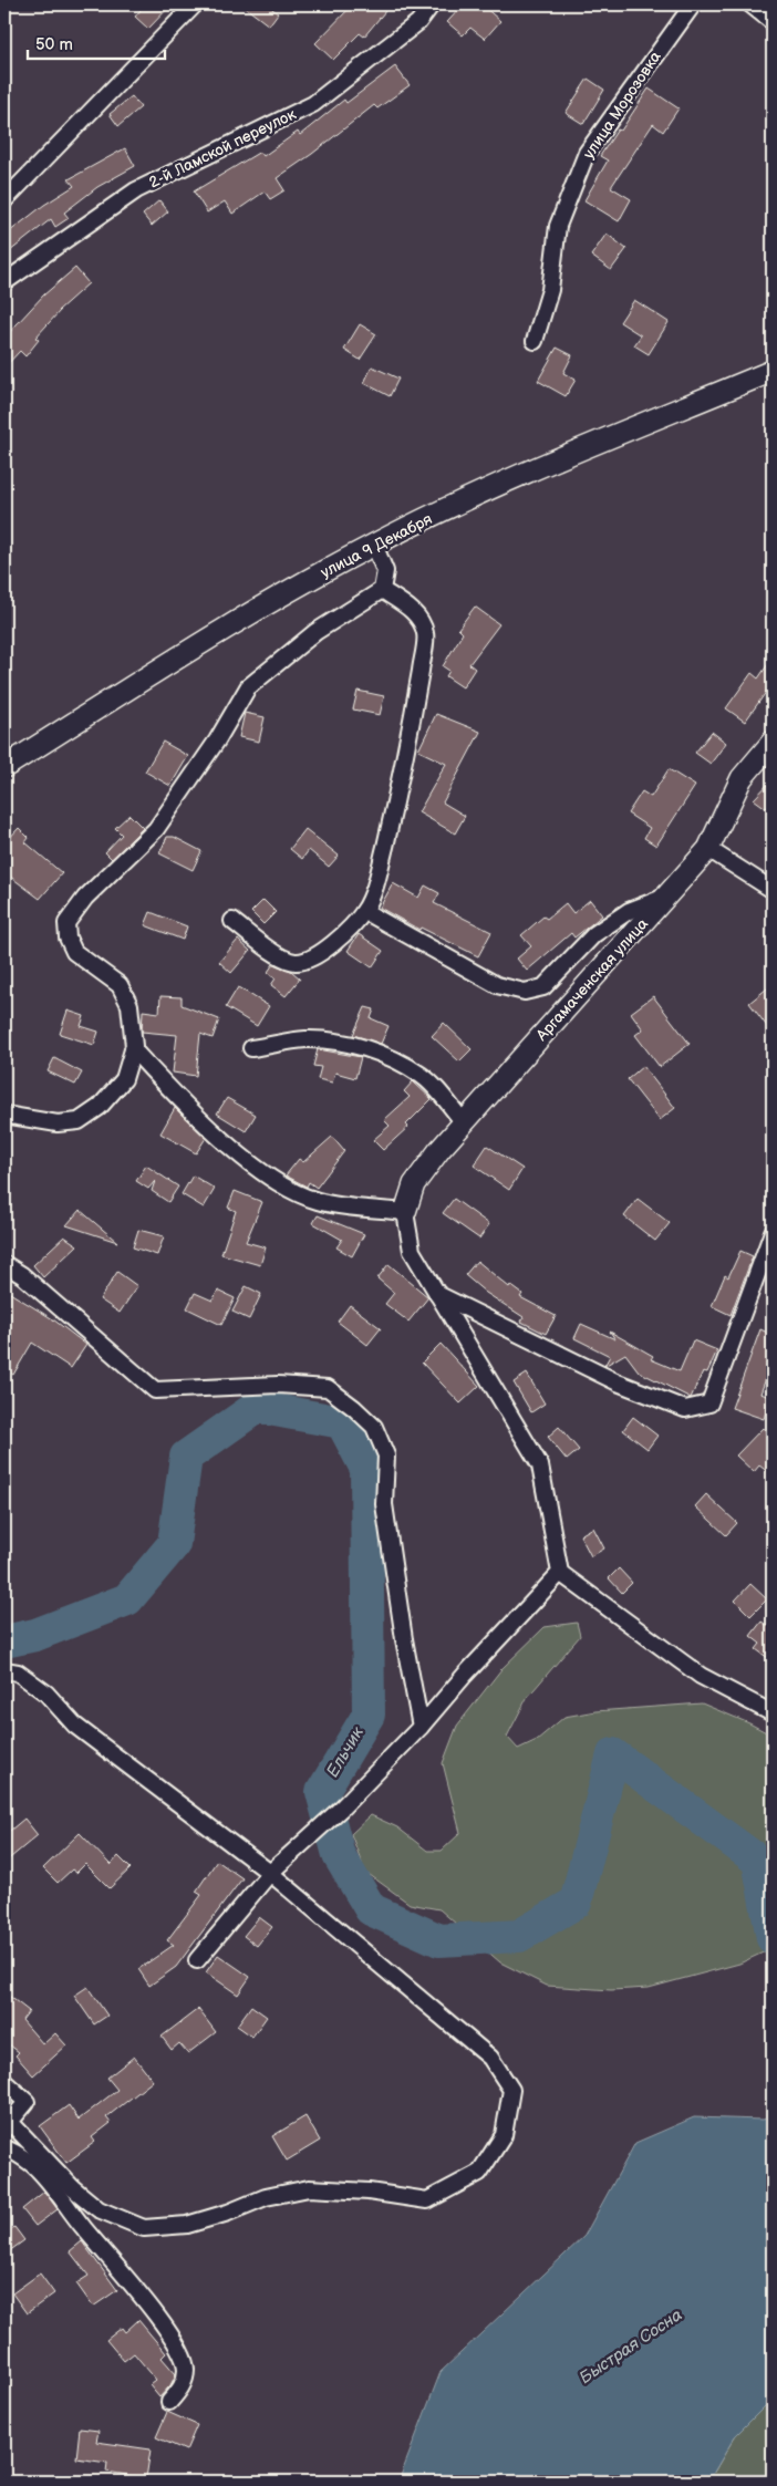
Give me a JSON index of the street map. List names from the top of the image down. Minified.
{"streets":{"main road":["улица 9 Декабря","Аргамаченская улица"],"street":["улица Морозовка","2-й Ламской переулок"]},"water":["Ельчик","Быстрая Сосна"],"scale_bar":"50 m"}
